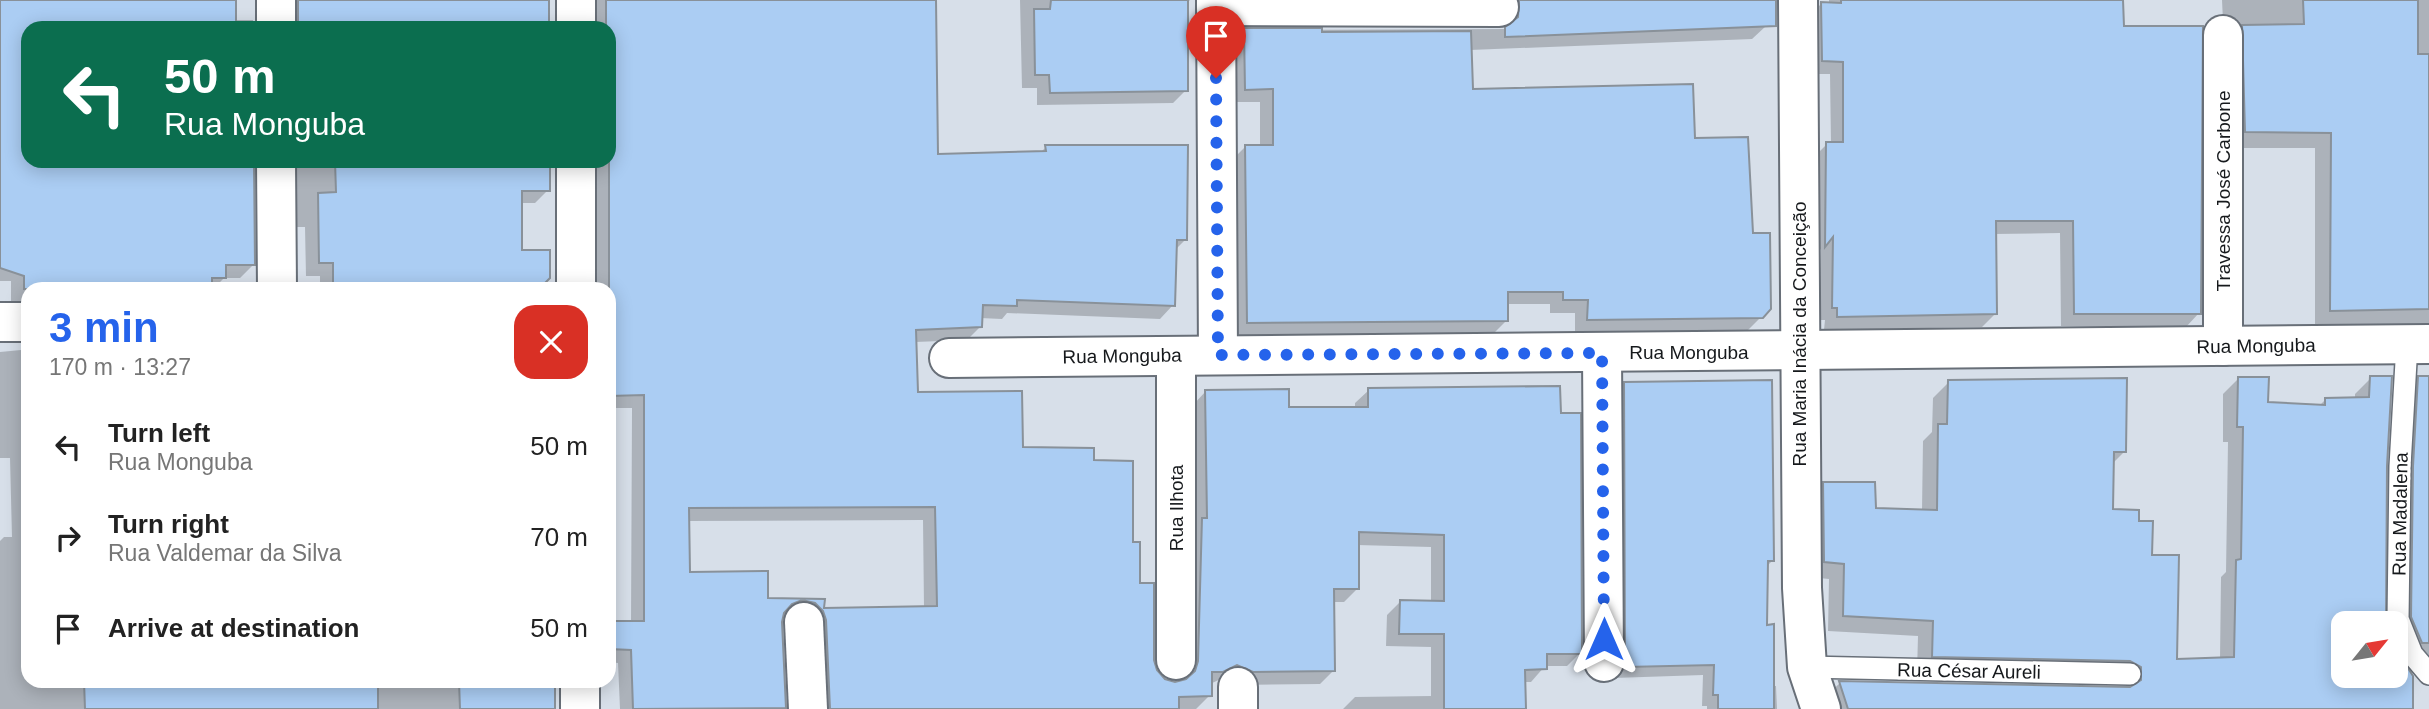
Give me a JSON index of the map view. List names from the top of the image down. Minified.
{"streets":{"street":["Travessa José Carbone","Rua Maria Inácia da Conceição","Rua Monguba","Rua Ilhota"],"lane":["Rua Madalena","Rua César Aureli"]},"crossings":[["Travessa José Carbone","Rua Monguba"],["Rua Maria Inácia da Conceição","Rua Monguba"],["Rua Maria Inácia da Conceição","Rua César Aureli"],["Rua Monguba","Rua Ilhota"],["Rua Monguba","Rua Madalena"]],"north":"top right","page":{"turn":["50 m","Rua Monguba"],"heading":["3 min","170 m · 13:27"],"list":[{"name":"Turn left","note":"Rua Monguba","value":"50 m"},{"name":"Turn right","note":"Rua Valdemar da Silva","value":"70 m"},{"name":"Arrive at destination","value":"50 m"}]}}
